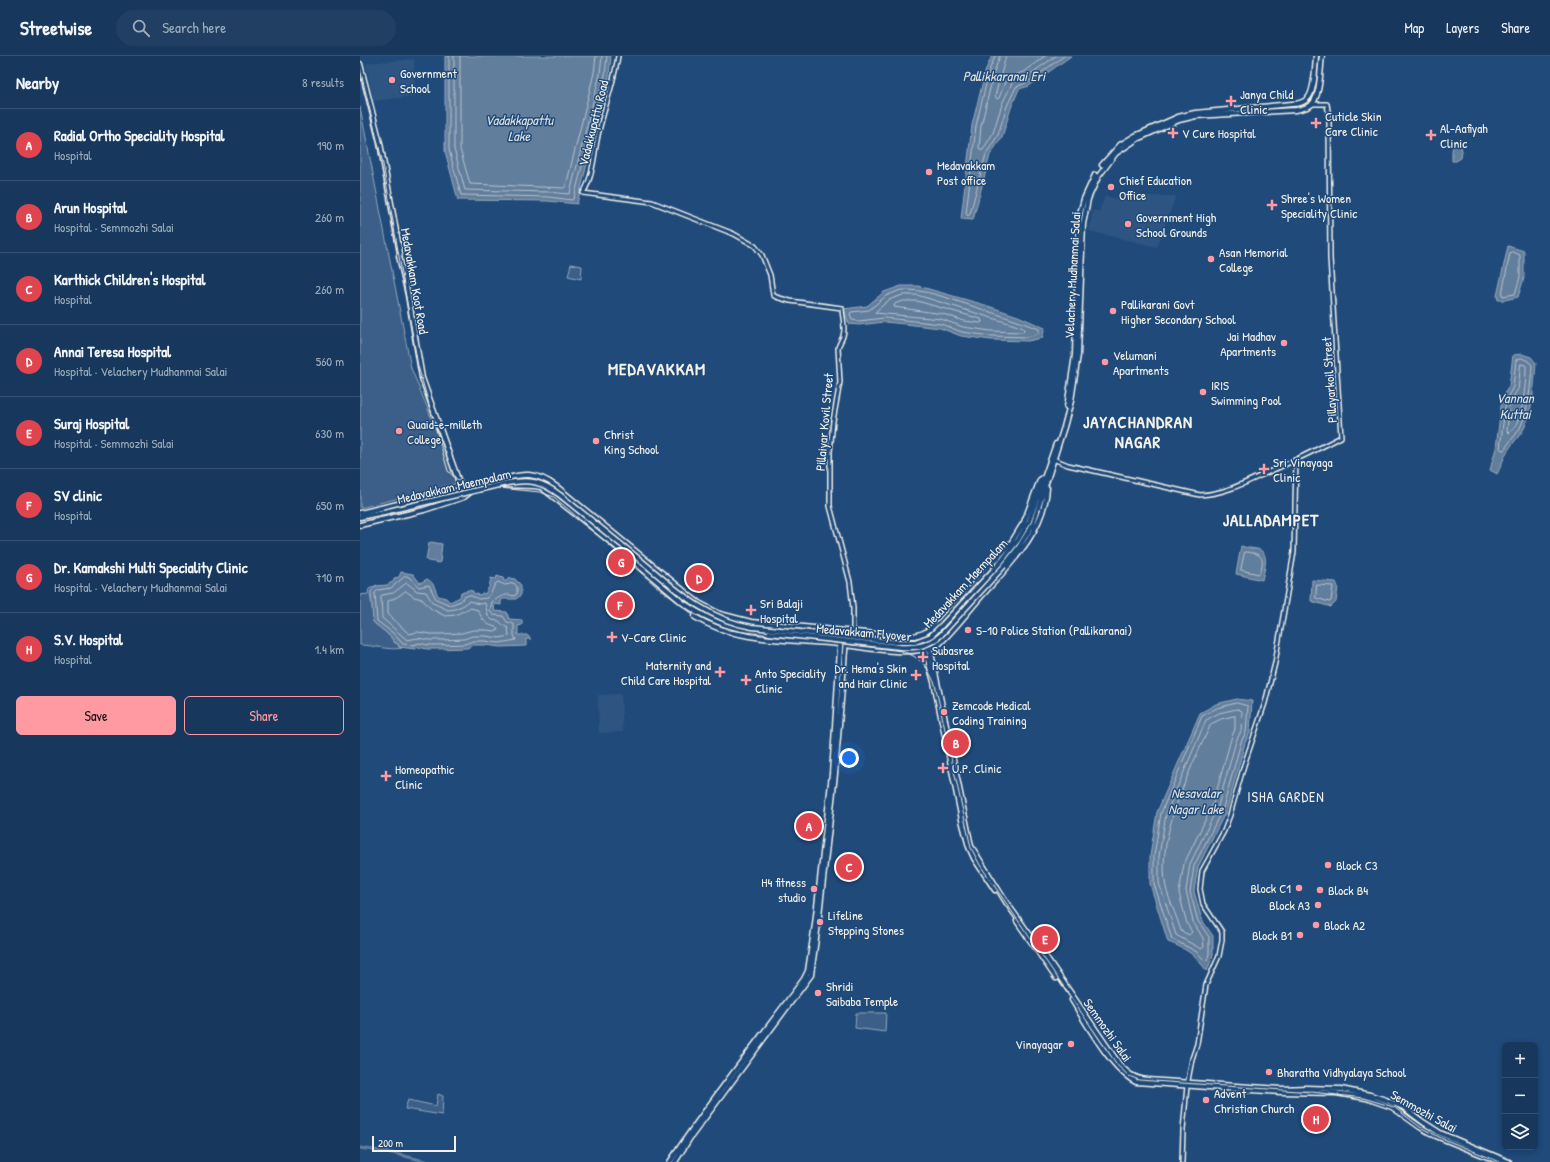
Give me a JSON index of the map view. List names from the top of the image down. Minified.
{"streets":{"main road":["Velachery Mudhanmai Salai","Medavakkam Koot Road","Medavakkam Maempalam","Medavakkam Flyover","Semmozhi Salai"],"street":["Vadakkupattu Road","Pillayarkoil Street","Pillaiyar Kovil Street"]},"crossings":[["Vadakkupattu Road","Pillaiyar Kovil Street"],["Velachery Mudhanmai Salai","Pillayarkoil Street"],["Velachery Mudhanmai Salai","Medavakkam Maempalam"],["Velachery Mudhanmai Salai","Medavakkam Flyover"],["Medavakkam Maempalam","Medavakkam Flyover"]],"districts":["MEDAVAKKAM","JAYACHANDRAN NAGAR","JALLADAMPET","ISHA GARDEN"],"water":["Pallikkaranai Eri","Vadakkapattu Lake","Vannan Kuttai","Nesavalar Nagar Lake"],"places":{"other":["Government School","Medavakkam Post office","Chief Education Office","Government High School Grounds","Asan Memorial College","Pallikarani Govt Higher Secondary School","Jai Madhav Apartments","Velumani Apartments","IRIS Swimming Pool","Quaid-e-milleth College","Christ King School","S-10 Police Station (Pallikaranai)","Zemcode Medical Coding Training","Block C3","Block C1","H4 fitness studio","Block B4","Block A3","Lifeline Stepping Stones","Block A2","Block B1","Shridi Saibaba Temple","Vinayagar","Bharatha Vidhyalaya School","Advent Christian Church"],"health":["Janya Child Clinic","Cuticle Skin Care Clinic","V Cure Hospital","Al-Aafiyah Clinic","Shree's Women Speciality Clinic","Sri Vinayaga Clinic","Sri Balaji Hospital","V-Care Clinic","Subasree Hospital","Maternity and Child Care Hospital","Dr. Hema's Skin and Hair Clinic","Anto Speciality Clinic","U.P. Clinic","Homeopathic Clinic"]},"scale_bar":"200 m","page":{"header":"Streetwise","search":"Search here","nav":["Map","Layers","Share"],"heading":["Nearby","8 results"],"list":[{"mark":"A","name":"Radial Ortho Speciality Hospital","note":"Hospital","value":"190 m"},{"mark":"B","name":"Arun Hospital","note":"Hospital · Semmozhi Salai","value":"260 m"},{"mark":"C","name":"Karthick Children's Hospital","note":"Hospital","value":"260 m"},{"mark":"D","name":"Annai Teresa Hospital","note":"Hospital · Velachery Mudhanmai Salai","value":"560 m"},{"mark":"E","name":"Suraj Hospital","note":"Hospital · Semmozhi Salai","value":"630 m"},{"mark":"F","name":"SV clinic","note":"Hospital","value":"650 m"},{"mark":"G","name":"Dr. Kamakshi Multi Speciality Clinic","note":"Hospital · Velachery Mudhanmai Salai","value":"710 m"},{"mark":"H","name":"S.V. Hospital","note":"Hospital","value":"1.4 km"}],"pins":["G","D","F","B","A","C","E","H"],"buttons":["Save","Share"],"map_buttons":["+","−"],"scale":"200 m"}}
